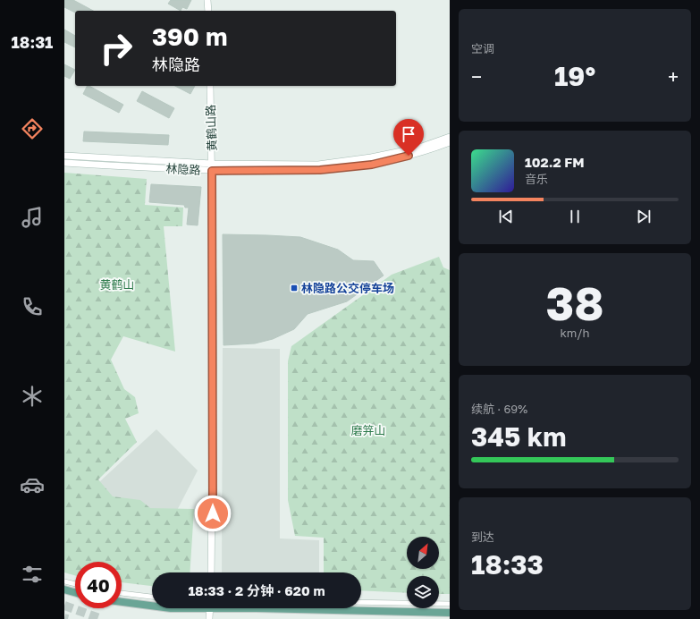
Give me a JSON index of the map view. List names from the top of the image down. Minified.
{"streets":{"street":["黄鹤山路","林隐路"]},"crossings":[["黄鹤山路","林隐路"]],"parks":["黄鹤山","磨笄山"],"places":{"transit":["林隐路公交停车场"]},"north":"top right","page":{"tabs":"18:31","tile":["空调",["38","km/h"],["续航 · 69%","345 km"],["到达","18:33"]],"turn":["390 m","林隐路"],"heat":["−","19°","+"],"song":["102.2 FM","音乐"],"limit":"40","trip":"18:33 · 2 分钟 · 620 m"}}
